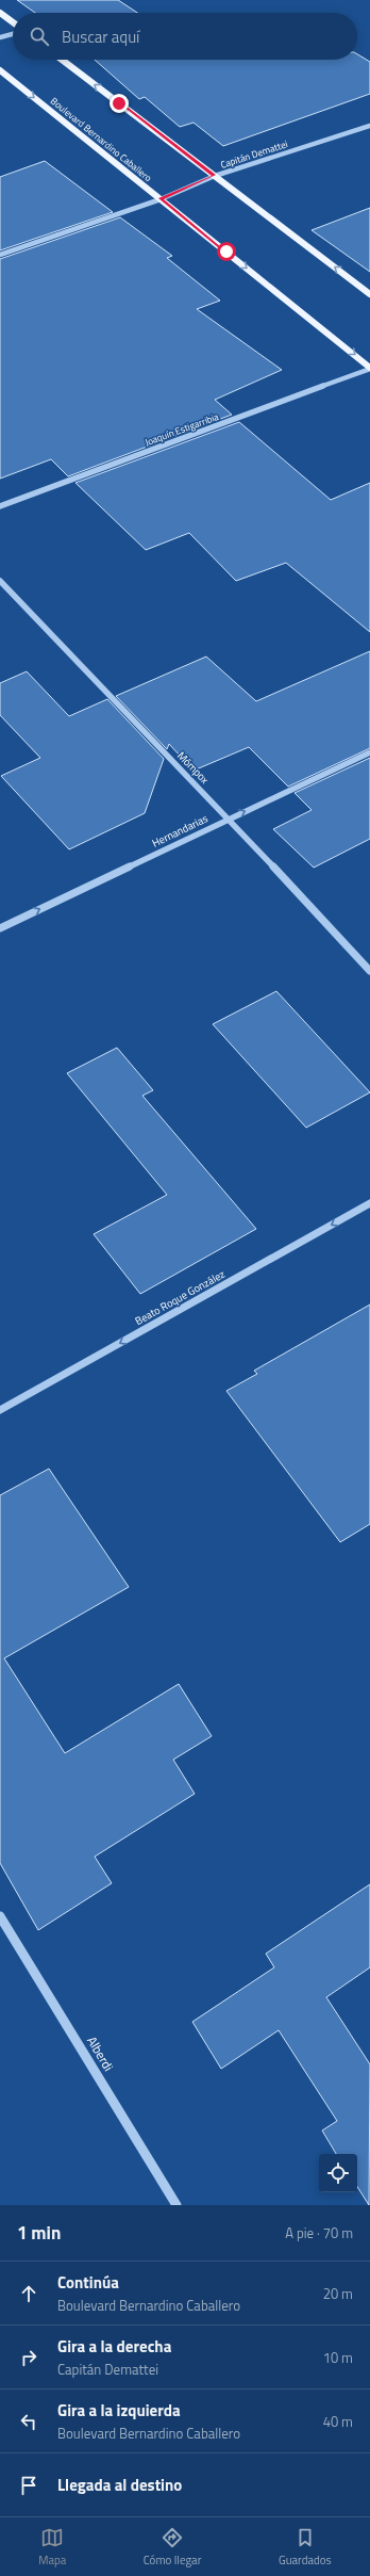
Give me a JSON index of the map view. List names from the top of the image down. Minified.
{"streets":{"main road":["Boulevard Bernardino Caballero"],"street":["Capitán Demattei","Joaquín Estigarribia","Mómpox","Hernandarias","Beato Roque González","Alberdi"]},"crossings":[["Boulevard Bernardino Caballero","Capitán Demattei"],["Boulevard Bernardino Caballero","Joaquín Estigarribia"],["Mómpox","Hernandarias"]],"one_way":["Hernandarias","Beato Roque González"],"page":{"search":"Buscar aquí","heading":["1 min","A pie · 70 m"],"list":[["Continúa","Boulevard Bernardino Caballero","20 m"],["Gira a la derecha","Capitán Demattei","10 m"],["Gira a la izquierda","Boulevard Bernardino Caballero","40 m"],"Llegada al destino"],"nav":["Mapa","Cómo llegar","Guardados"]}}
